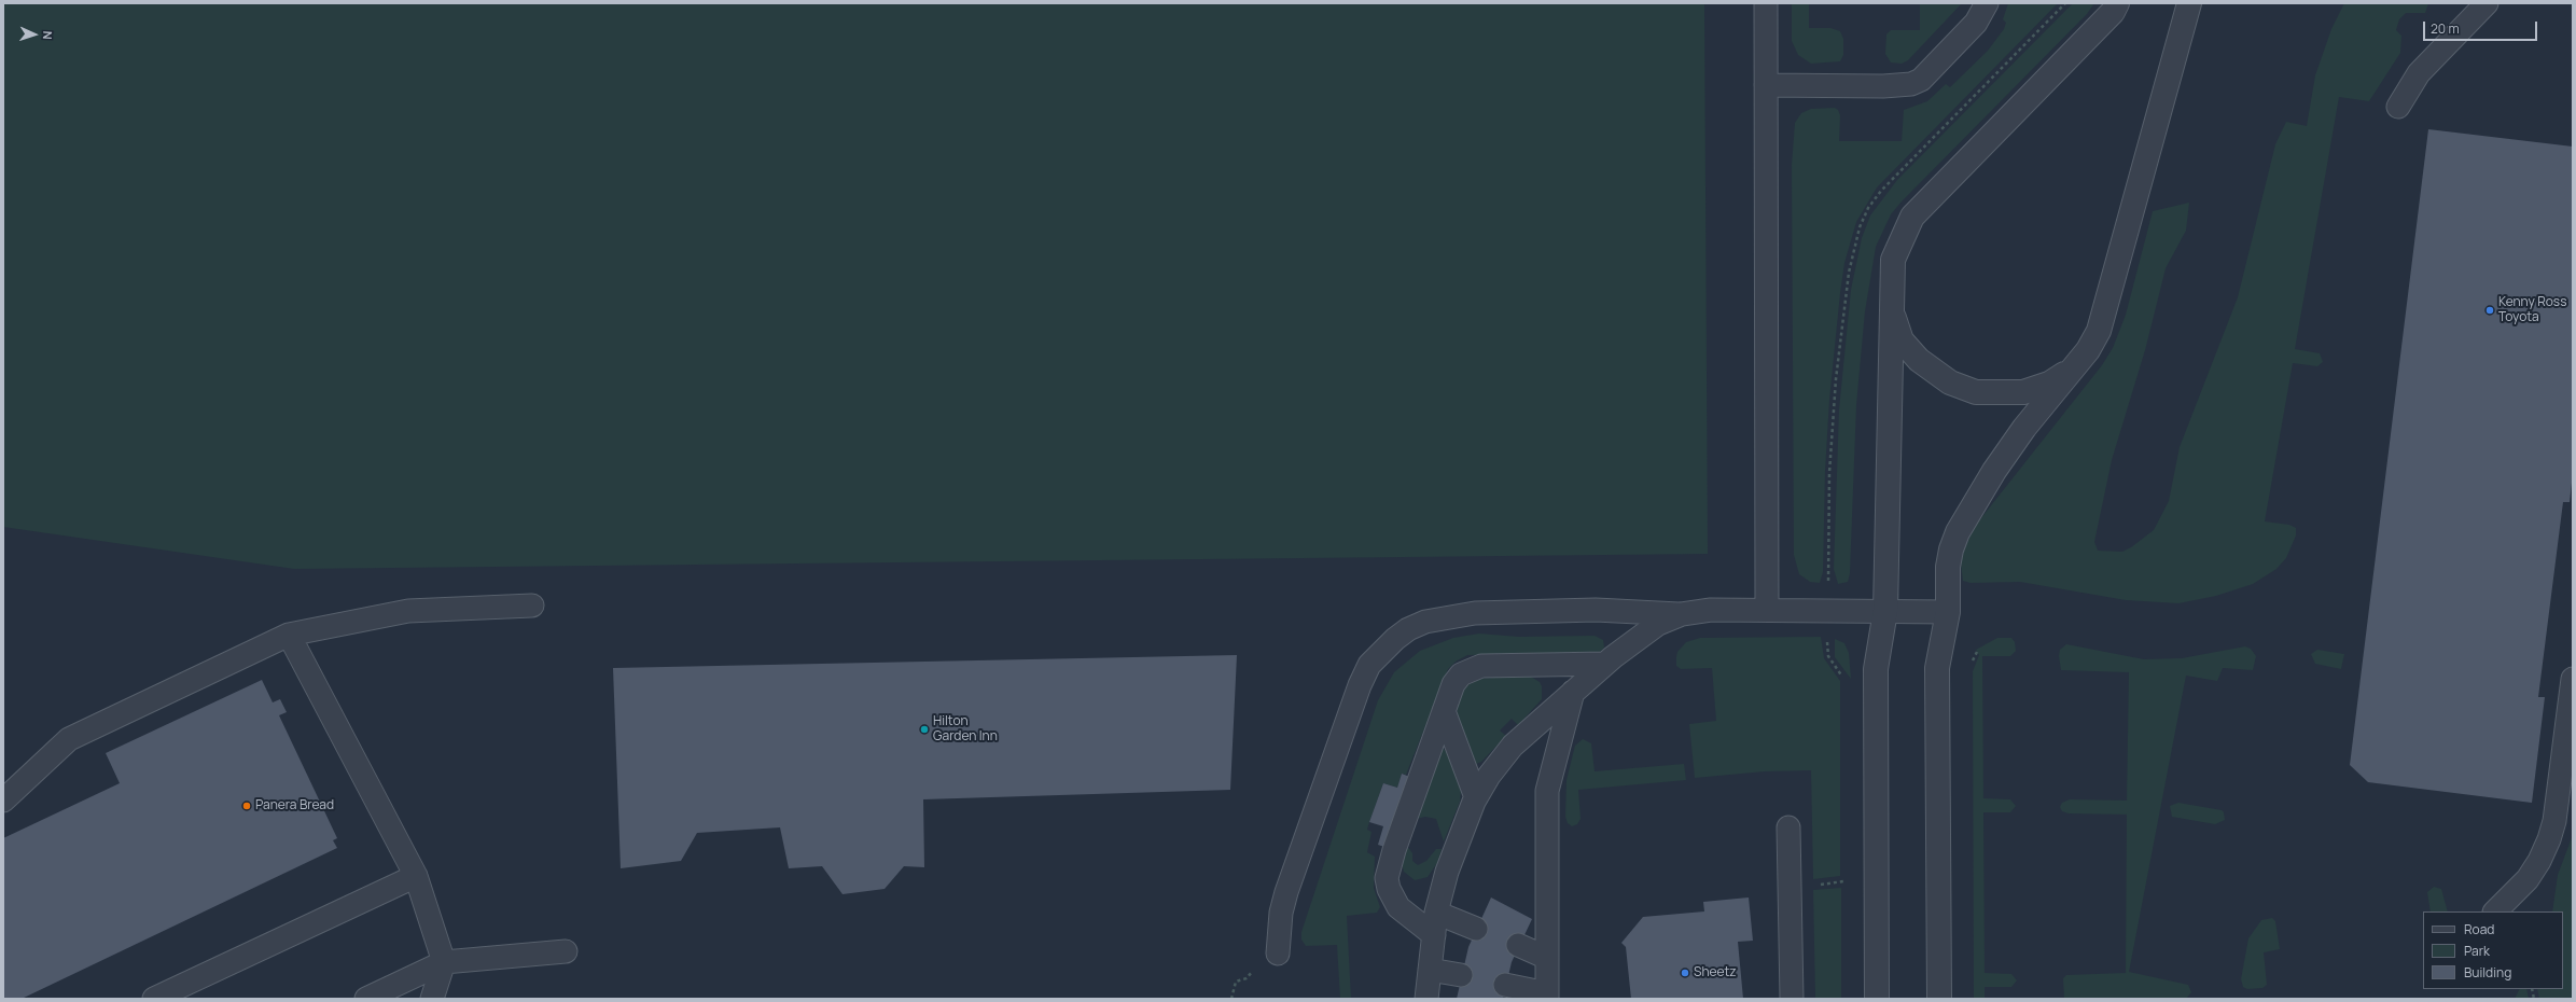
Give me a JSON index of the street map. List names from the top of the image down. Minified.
{"places":["Kenny Ross Toyota","Hilton Garden Inn","Panera Bread","Sheetz"],"legend":["Road","Park","Building"],"scale_bar":"20 m","north":"right"}
